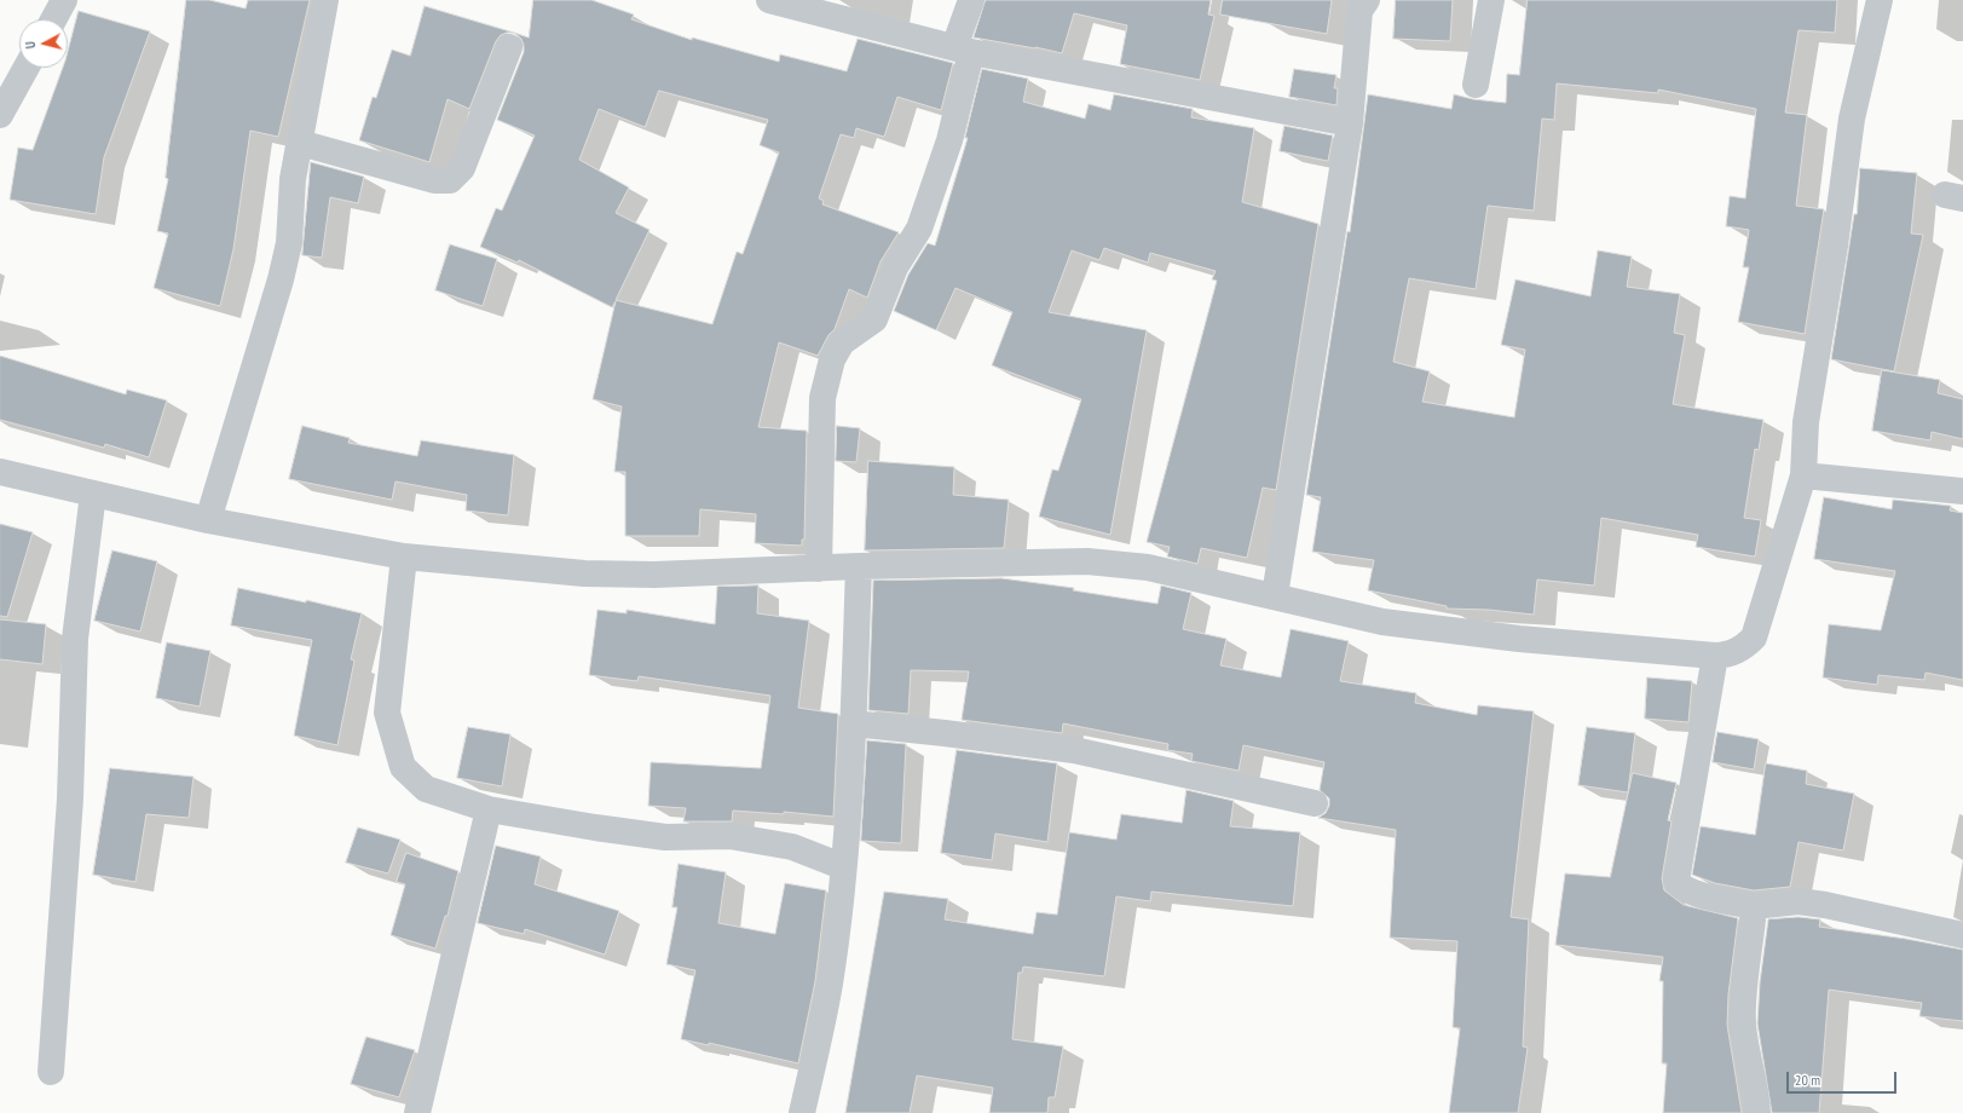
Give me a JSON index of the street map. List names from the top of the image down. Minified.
{"scale_bar":"20 m","north":"left"}
